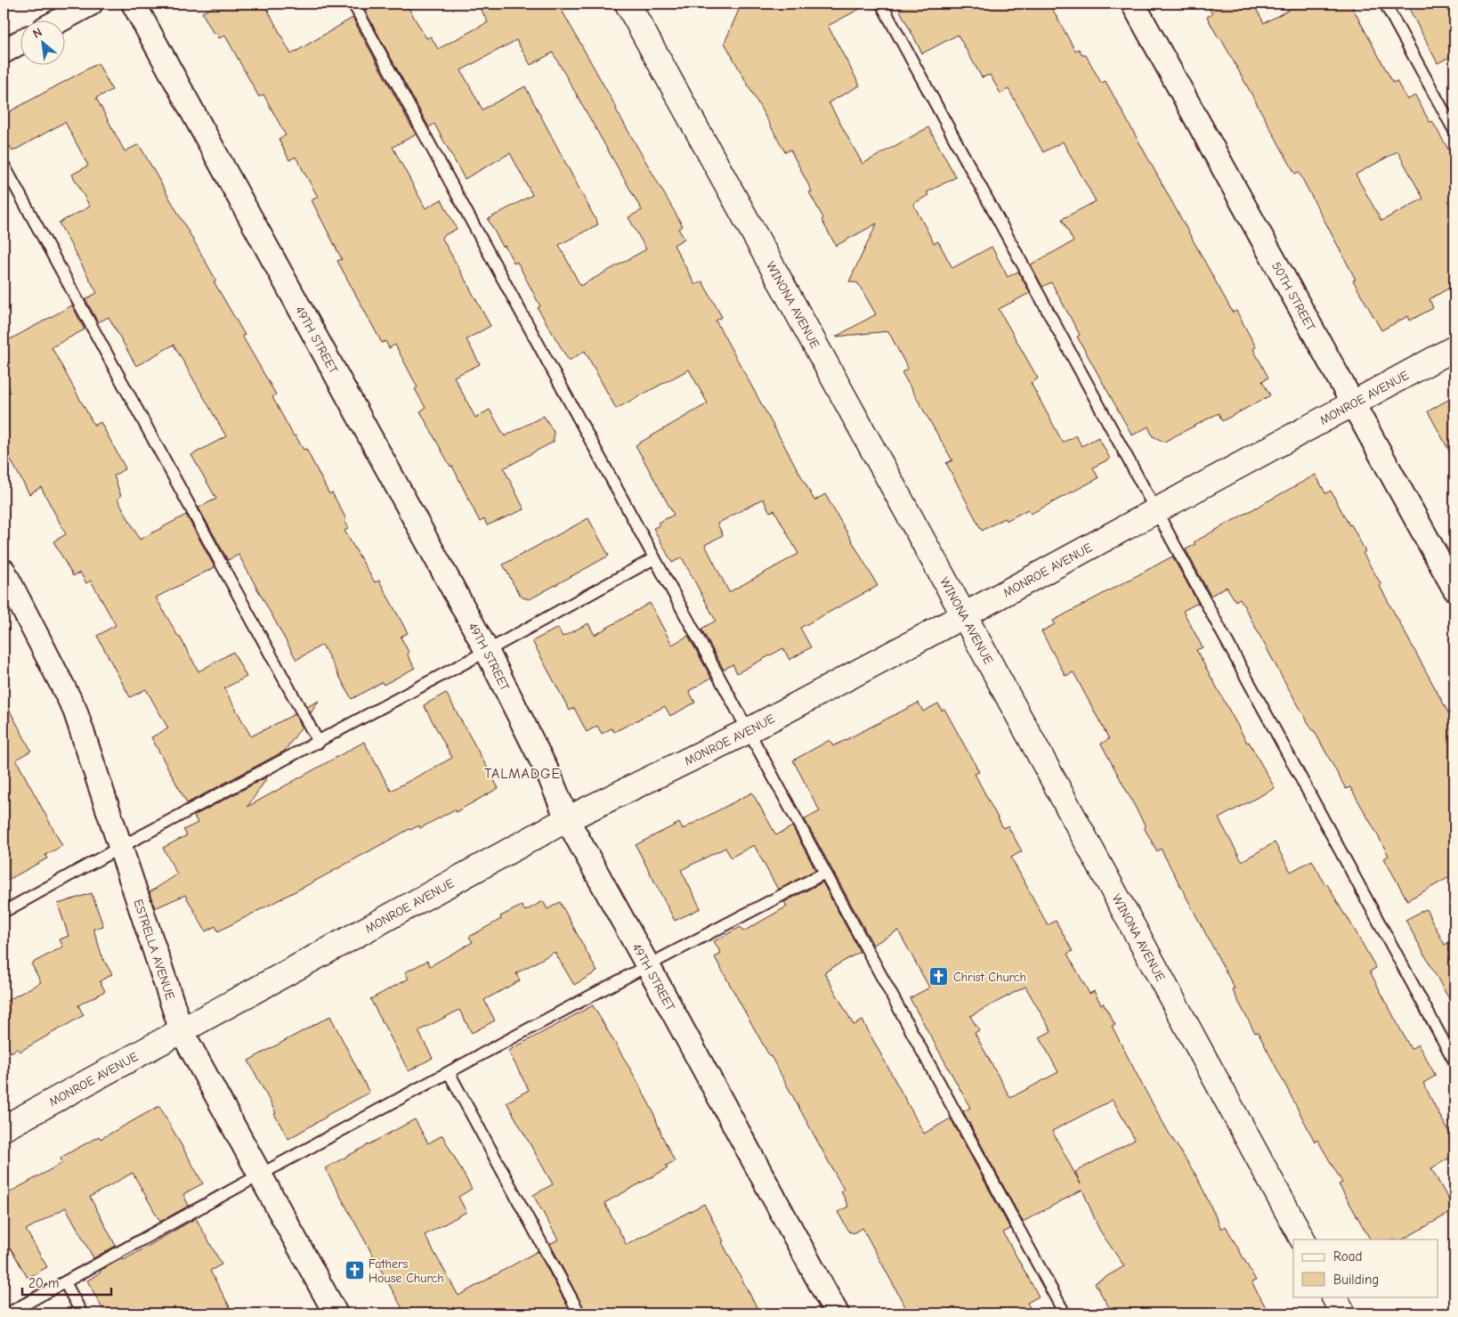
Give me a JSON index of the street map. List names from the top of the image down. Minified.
{"streets":{"street":["50TH STREET","WINONA AVENUE","49TH STREET","MONROE AVENUE","ESTRELLA AVENUE"]},"crossings":[["50TH STREET","MONROE AVENUE"],["WINONA AVENUE","MONROE AVENUE"],["49TH STREET","MONROE AVENUE"],["MONROE AVENUE","ESTRELLA AVENUE"]],"districts":["TALMADGE"],"places":{"church":["Christ Church","Fathers House Church"]},"legend":["Road","Building"],"scale_bar":"20 m","north":"top left"}
